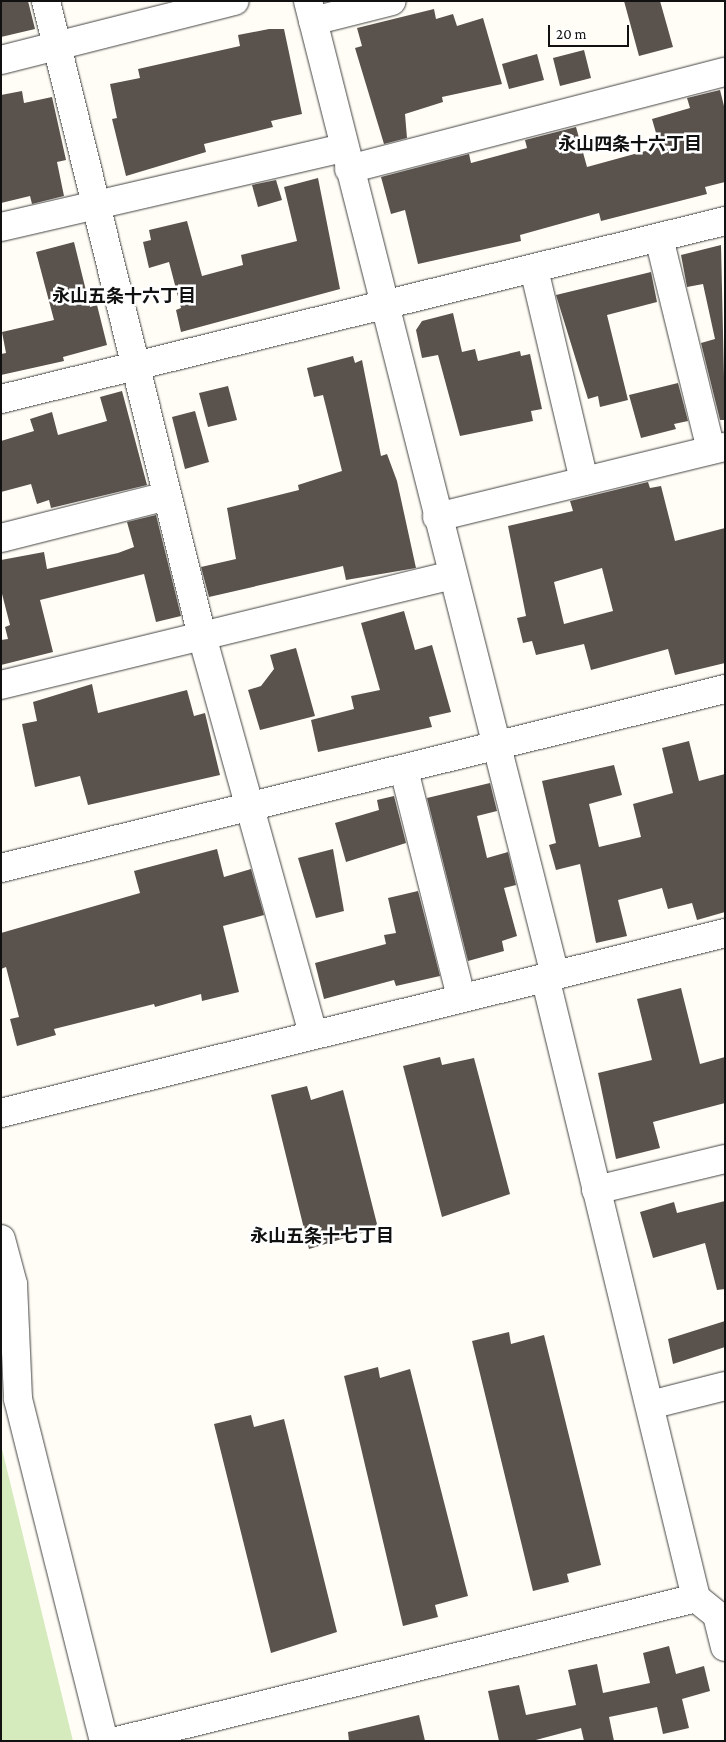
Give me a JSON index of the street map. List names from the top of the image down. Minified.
{"districts":["永山四条十六丁目","永山五条十六丁目","永山五条十七丁目"],"scale_bar":"20 m"}
